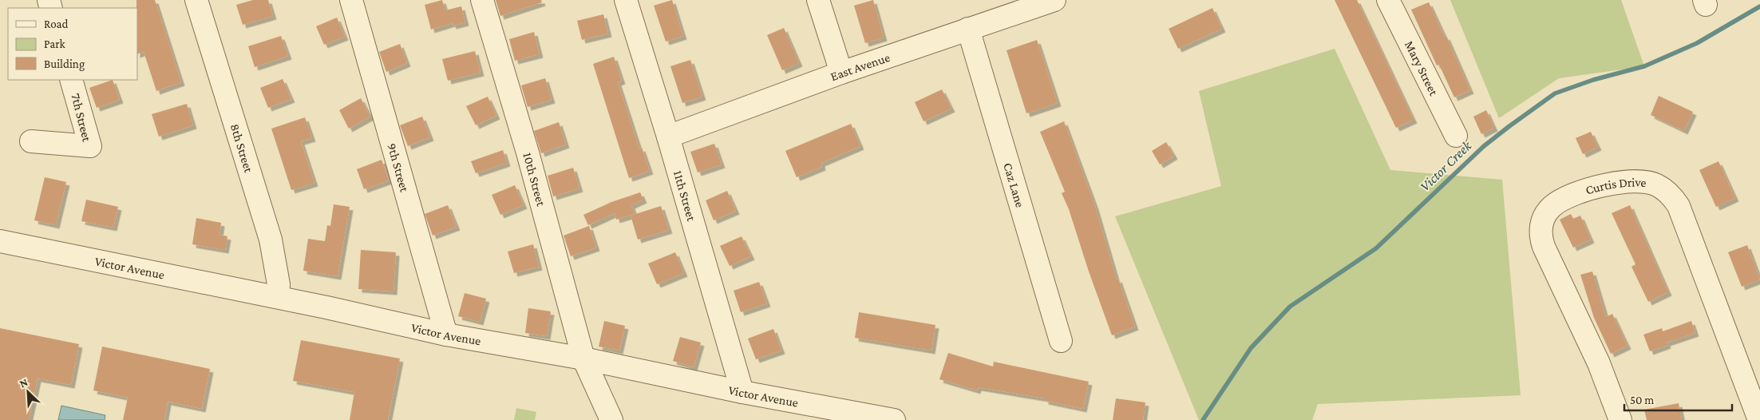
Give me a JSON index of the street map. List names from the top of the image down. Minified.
{"streets":{"street":["East Avenue","Mary Street","7th Street","8th Street","9th Street","10th Street","Caz Lane","Curtis Drive","11th Street","Victor Avenue"]},"crossings":[["East Avenue","Caz Lane"],["East Avenue","11th Street"],["8th Street","Victor Avenue"],["9th Street","Victor Avenue"],["10th Street","Victor Avenue"],["11th Street","Victor Avenue"]],"water":["Victor Creek"],"legend":["Road","Park","Building"],"scale_bar":"50 m","north":"top left"}
